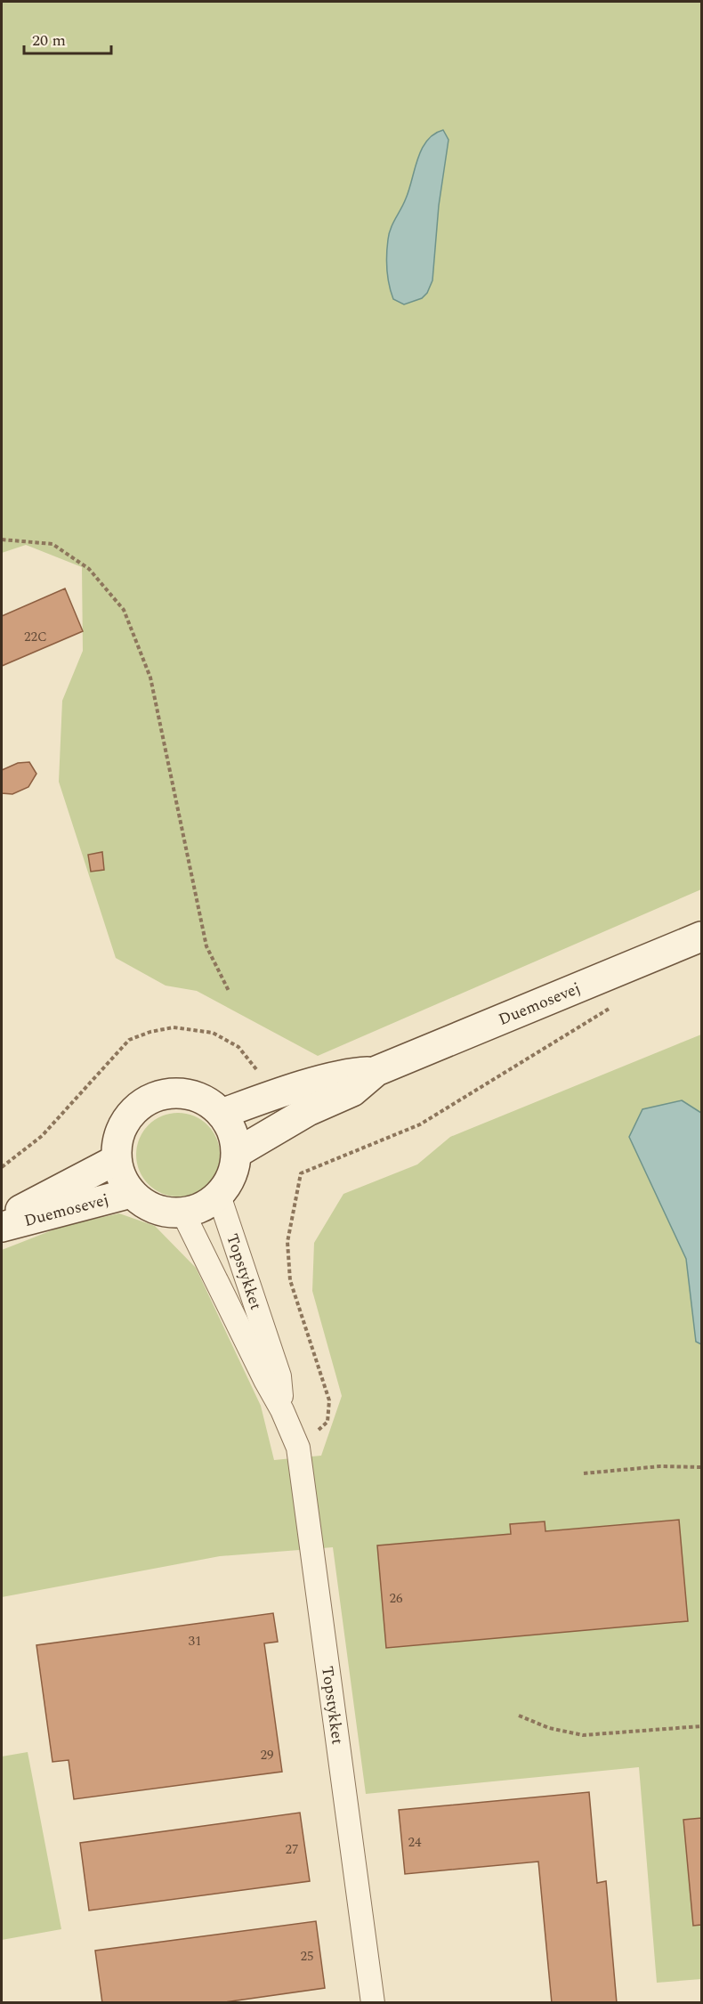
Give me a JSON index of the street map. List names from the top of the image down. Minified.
{"streets":{"street":["Duemosevej","Topstykket"]},"crossings":[["Duemosevej","Topstykket"]],"house_numbers":["22C","26","31","29","24","27","25"],"scale_bar":"20 m"}
